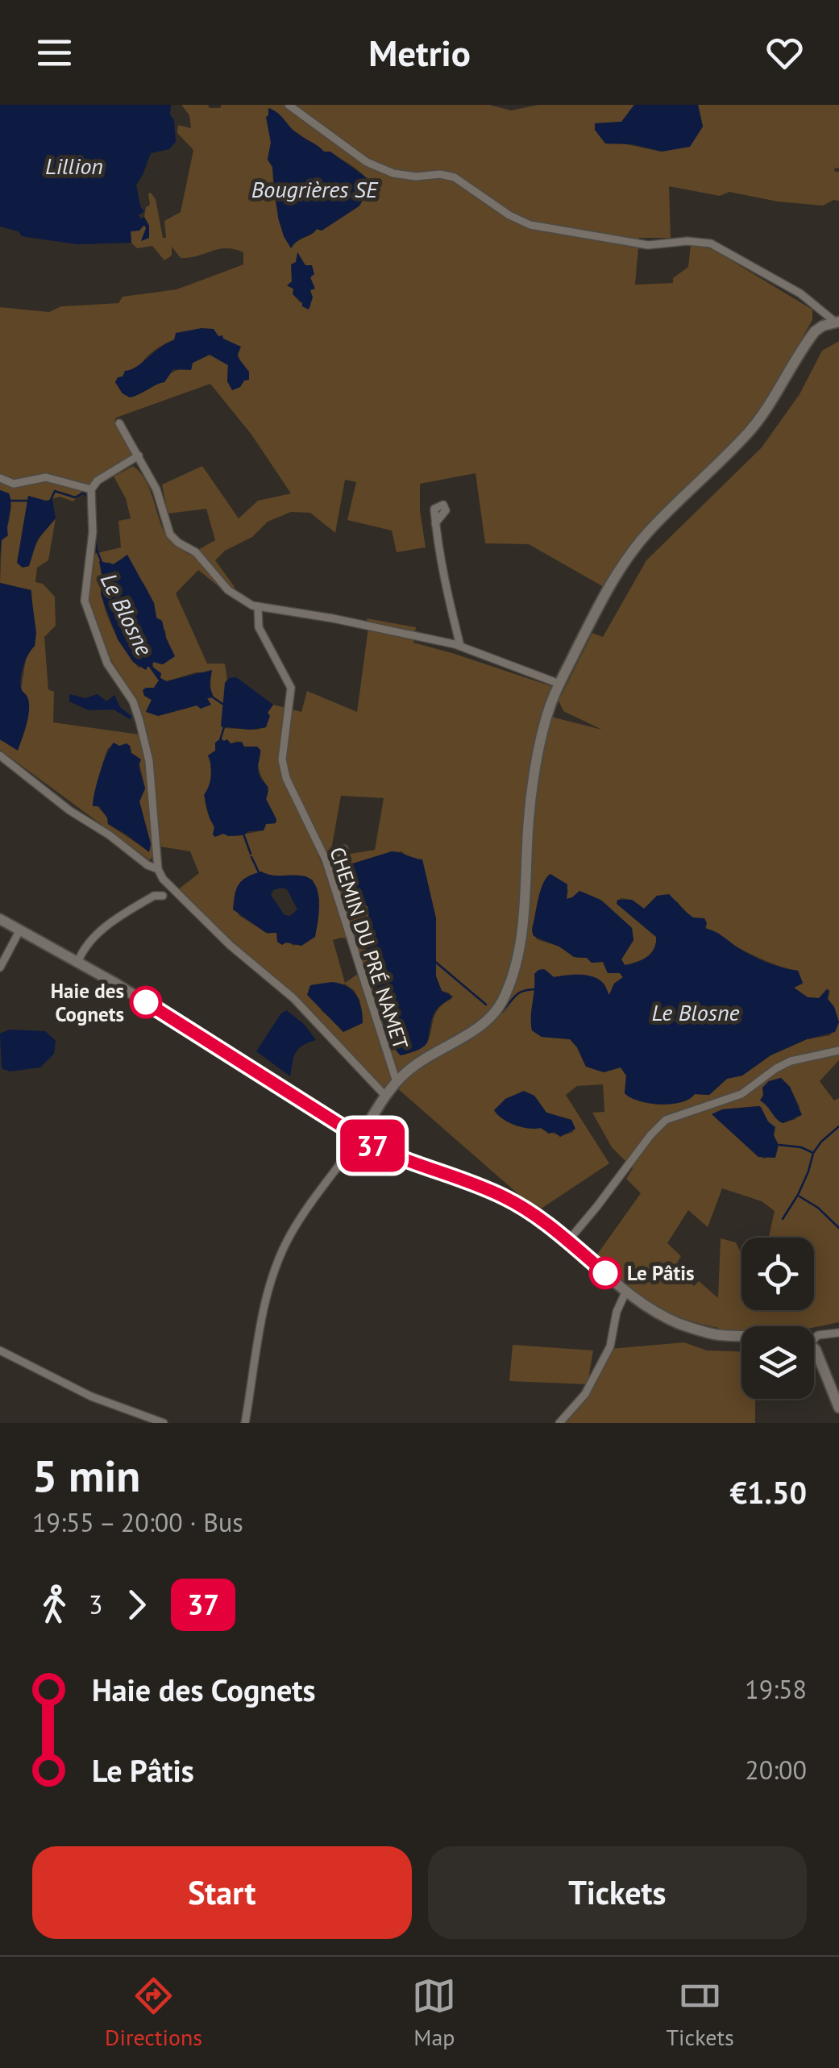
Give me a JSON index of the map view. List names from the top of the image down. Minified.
{"streets":{"street":["CHEMIN DU PRÉ NAMET"]},"water":["Lillion","Bougrières SE","Le Blosne"],"places":["Haie des Cognets","Le Pâtis"],"lines":["bus line 37"],"page":{"header":"Metrio","on_map":"37","heading":["5 min","19:55 – 20:00 · Bus","€1.50"],"legs":["3","37"],"list":[{"name":"Haie des Cognets","value":"19:58"},{"name":"Le Pâtis","value":"20:00"}],"buttons":["Start","Tickets"],"tabs":["Directions","Map","Tickets"]}}
